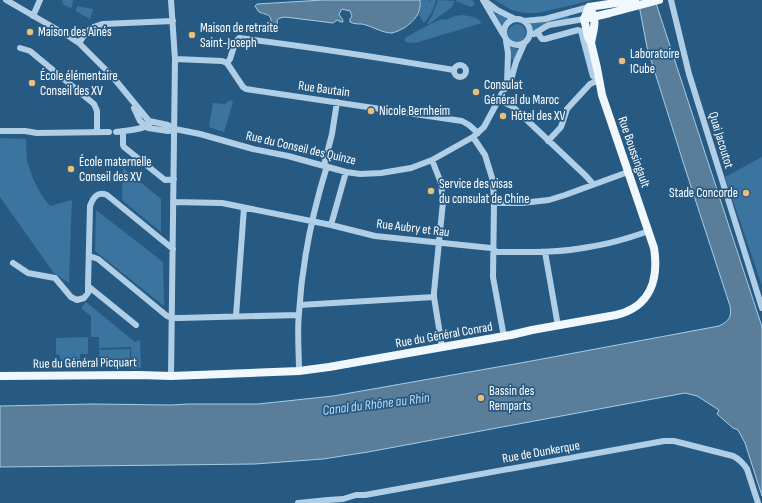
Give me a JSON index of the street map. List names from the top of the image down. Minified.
{"streets":{"main road":["Rue Boussingault","Rue du Général Conrad","Rue du Général Picquart"],"street":["Rue Bautain","Quai Jacoutot","Rue du Conseil des Quinze","Rue Aubry et Rau","Rue de Dunkerque"]},"crossings":[["Rue Bautain","Rue du Conseil des Quinze"],["Rue Bautain","Rue Aubry et Rau"],["Rue Bautain","Rue du Général Conrad"],["Rue Boussingault","Rue Aubry et Rau"],["Rue Boussingault","Rue du Général Conrad"],["Rue Aubry et Rau","Rue du Général Conrad"],["Rue du Général Conrad","Rue du Général Picquart"]],"water":["Canal du Rhône au Rhin"],"places":["Maison des Aînés","Maison de retraite Saint-Joseph","Laboratoire ICube","École élémentaire Conseil des XV","Consulat Général du Maroc","Nicole Bernheim","Hôtel des XV","École maternelle Conseil des XV","Service des visas du consulat de Chine","Stade Concorde","Bassin des Remparts"]}
